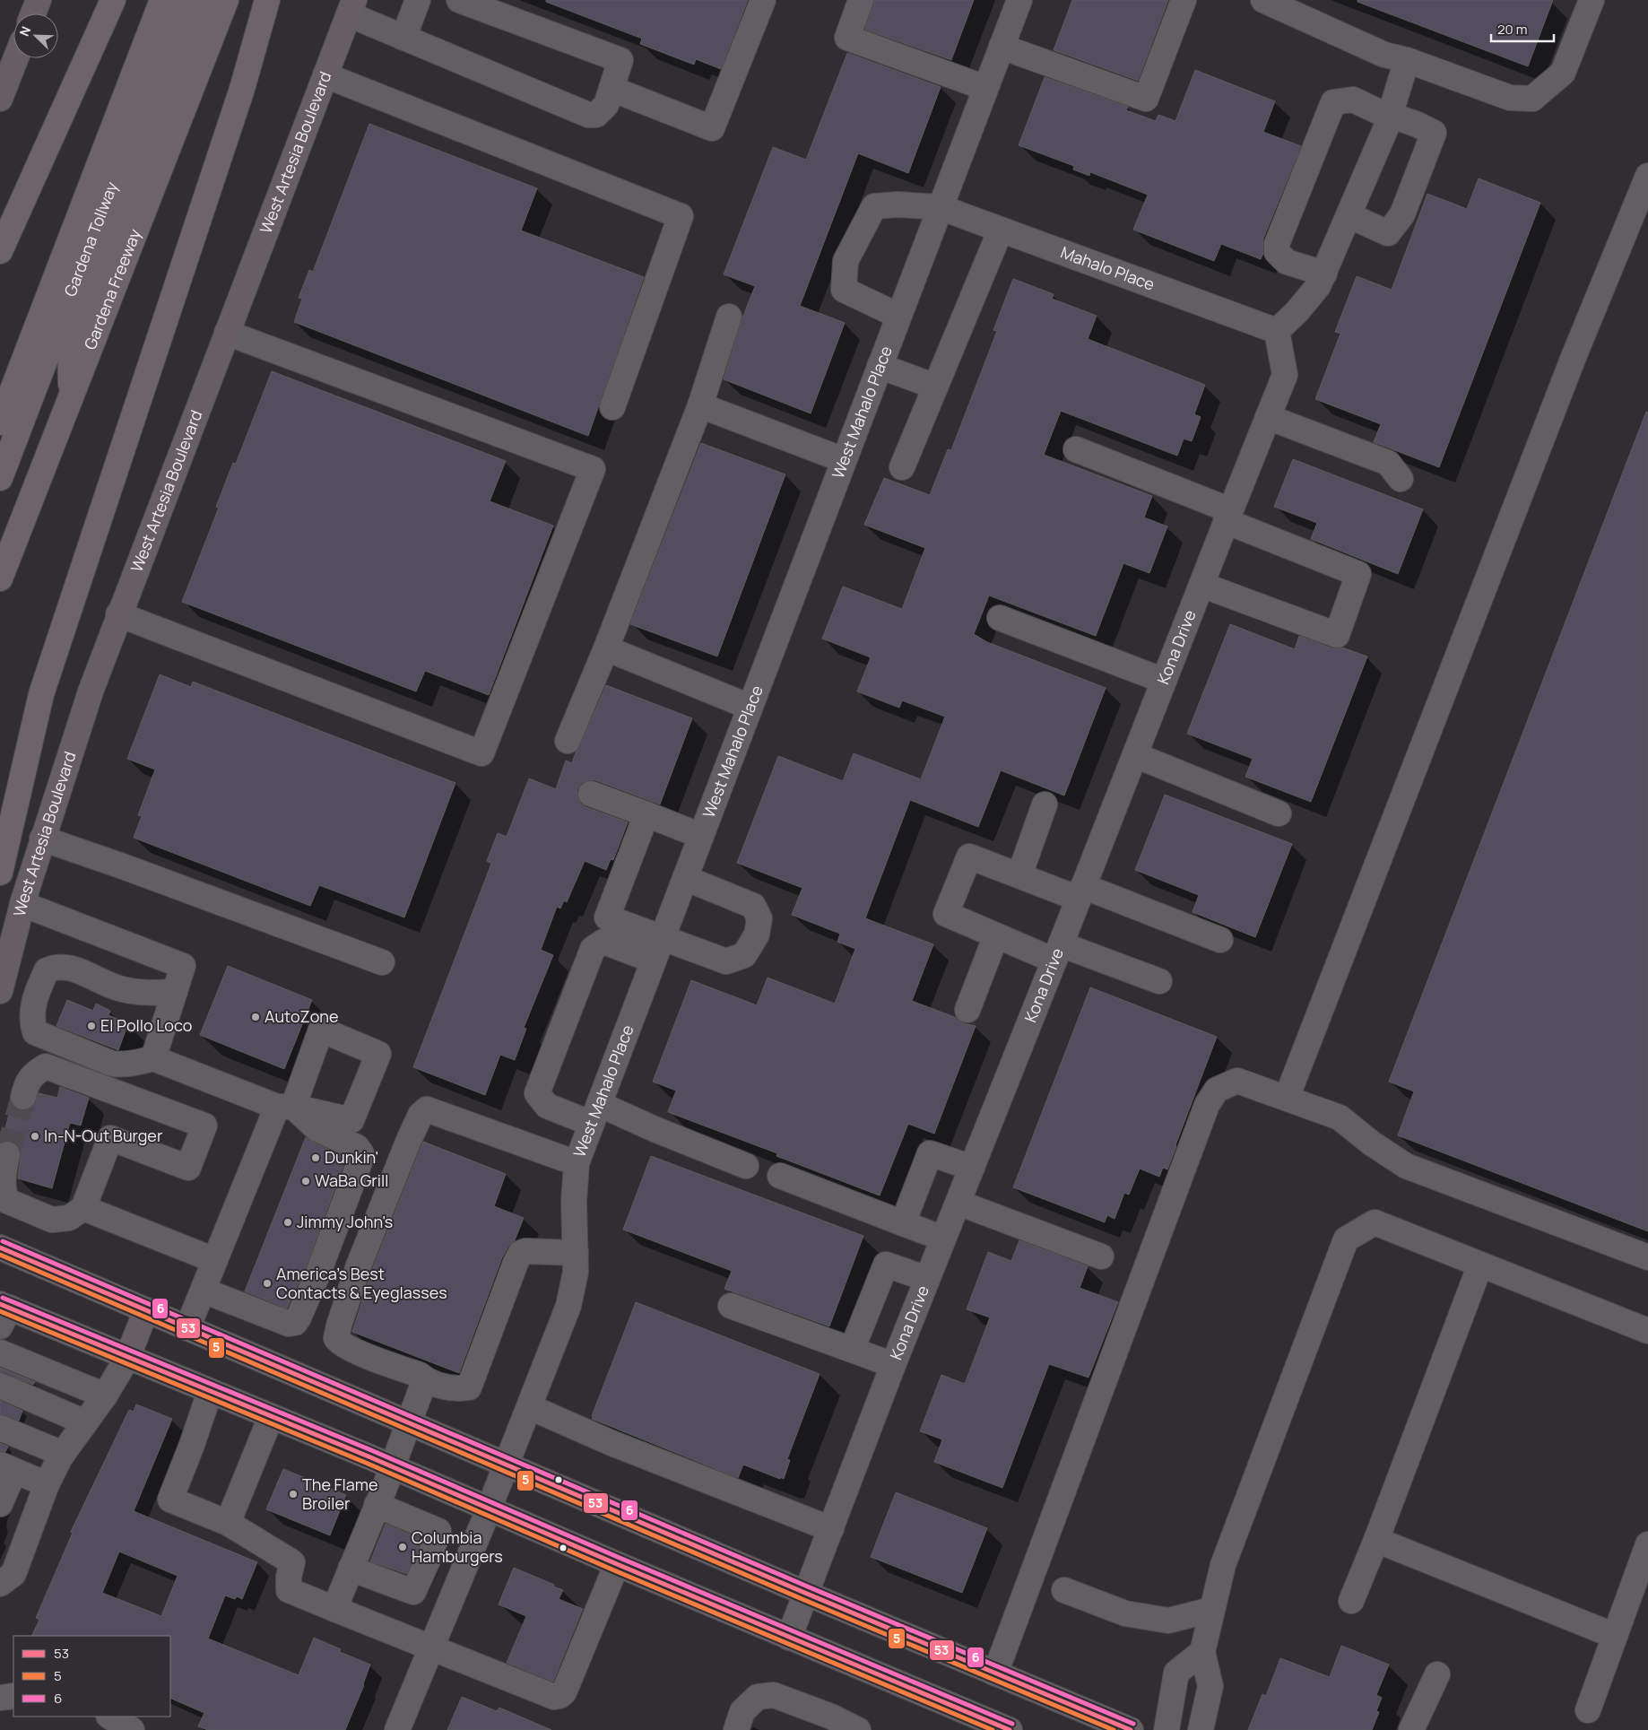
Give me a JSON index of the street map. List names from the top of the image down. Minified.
{"streets":{"highway":["Gardena Tollway","Gardena Freeway"],"main road":["West Artesia Boulevard"],"street":["Mahalo Place","West Mahalo Place","Kona Drive"]},"crossings":[["Gardena Tollway","Gardena Freeway"],["Mahalo Place","West Mahalo Place"],["Mahalo Place","Kona Drive"]],"places":["AutoZone","El Pollo Loco","In-N-Out Burger","Dunkin'","WaBa Grill","Jimmy John's","America's Best Contacts & Eyeglasses","The Flame Broiler","Columbia Hamburgers"],"lines":["transit line 6","transit line 53","transit line 5"],"legend":["53","5","6"],"scale_bar":"20 m","north":"top left"}
